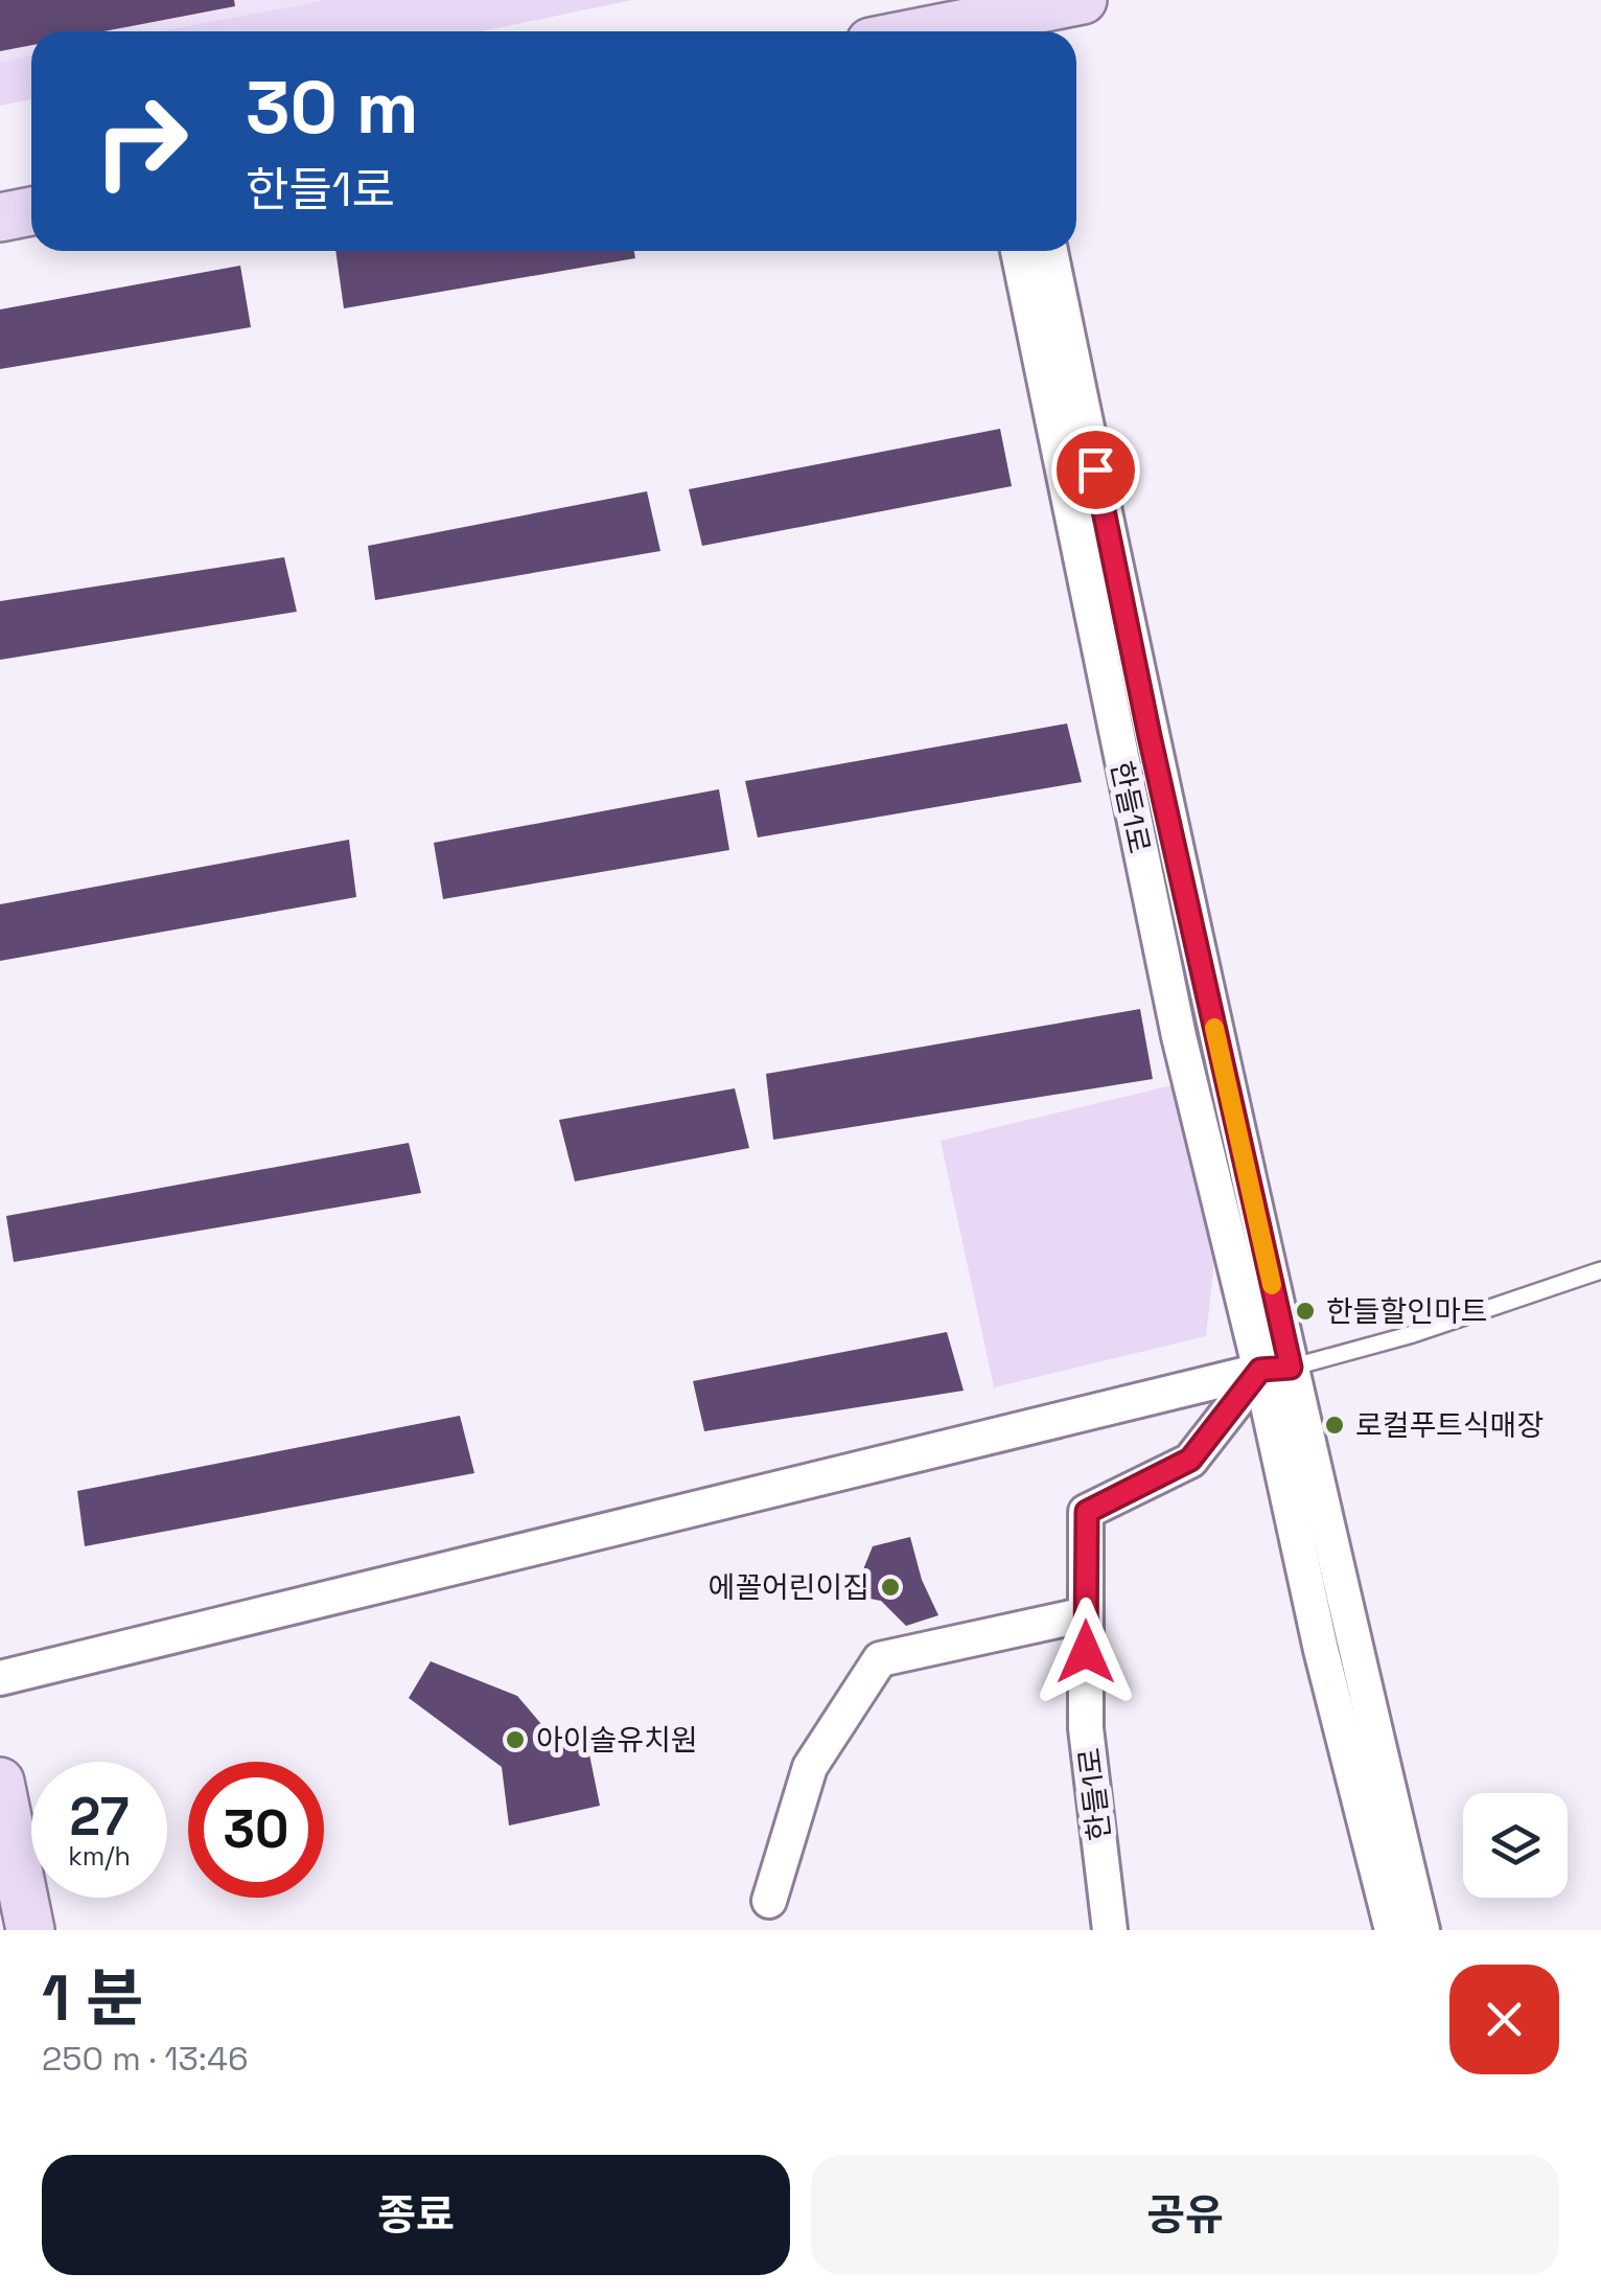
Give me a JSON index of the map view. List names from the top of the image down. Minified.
{"streets":{"street":["한들1로"]},"places":["한들할인마트","로컬푸트식매장","에꼴어린이집","아이솔유치원"],"page":{"turn":["30 m","한들1로"],"speed":"27 km/h","limit":"30","heading":["1 분","250 m · 13:46"],"buttons":["종료","공유"]}}
